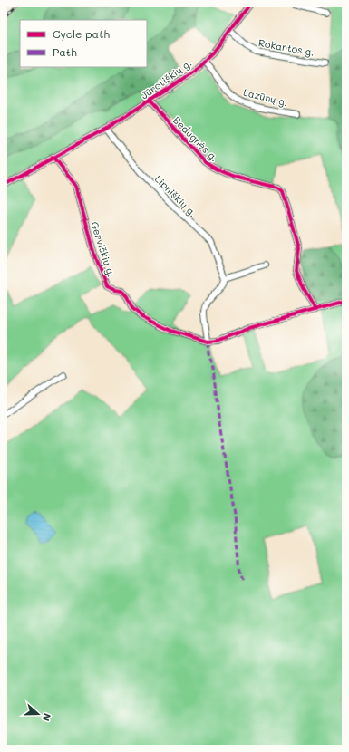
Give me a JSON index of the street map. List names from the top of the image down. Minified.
{"streets":{"street":["Rokantos g.","Jūrotiškių g.","Lazūnų g.","Bedugnės g.","Lipniškių g.","Gerviškių g."]},"crossings":[["Rokantos g.","Jūrotiškių g."],["Jūrotiškių g.","Lazūnų g."],["Jūrotiškių g.","Bedugnės g."],["Jūrotiškių g.","Lipniškių g."],["Jūrotiškių g.","Gerviškių g."],["Bedugnės g.","Gerviškių g."]],"legend":["Cycle path","Path"],"north":"right"}
